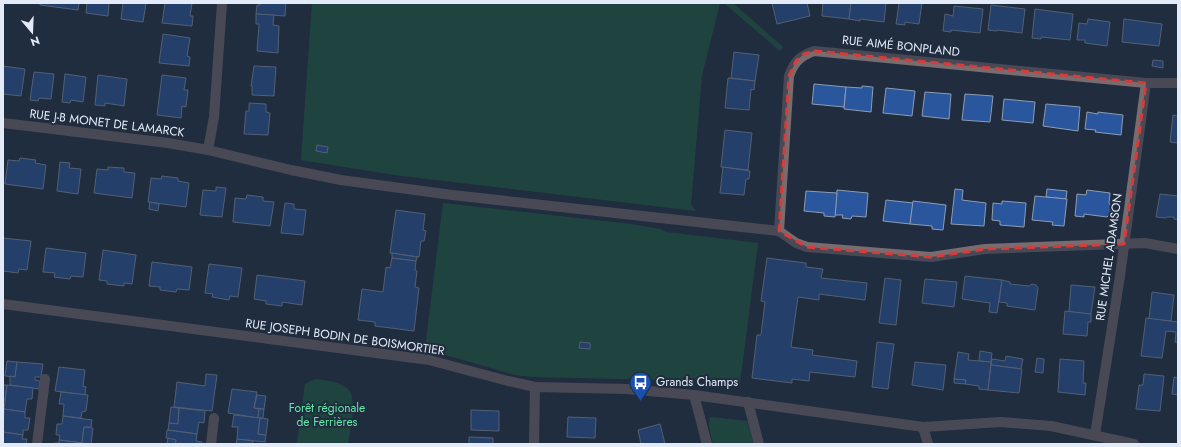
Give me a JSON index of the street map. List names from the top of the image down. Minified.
{"streets":{"street":["RUE AIMÉ BONPLAND","RUE J-B MONET DE LAMARCK","RUE MICHEL ADAMSON","RUE JOSEPH BODIN DE BOISMORTIER"]},"crossings":[["RUE AIMÉ BONPLAND","RUE J-B MONET DE LAMARCK"],["RUE AIMÉ BONPLAND","RUE MICHEL ADAMSON"],["RUE MICHEL ADAMSON","RUE JOSEPH BODIN DE BOISMORTIER"]],"parks":["Forêt régionale de Ferrières"],"places":{"bus stop":["Grands Champs"]},"north":"bottom"}
